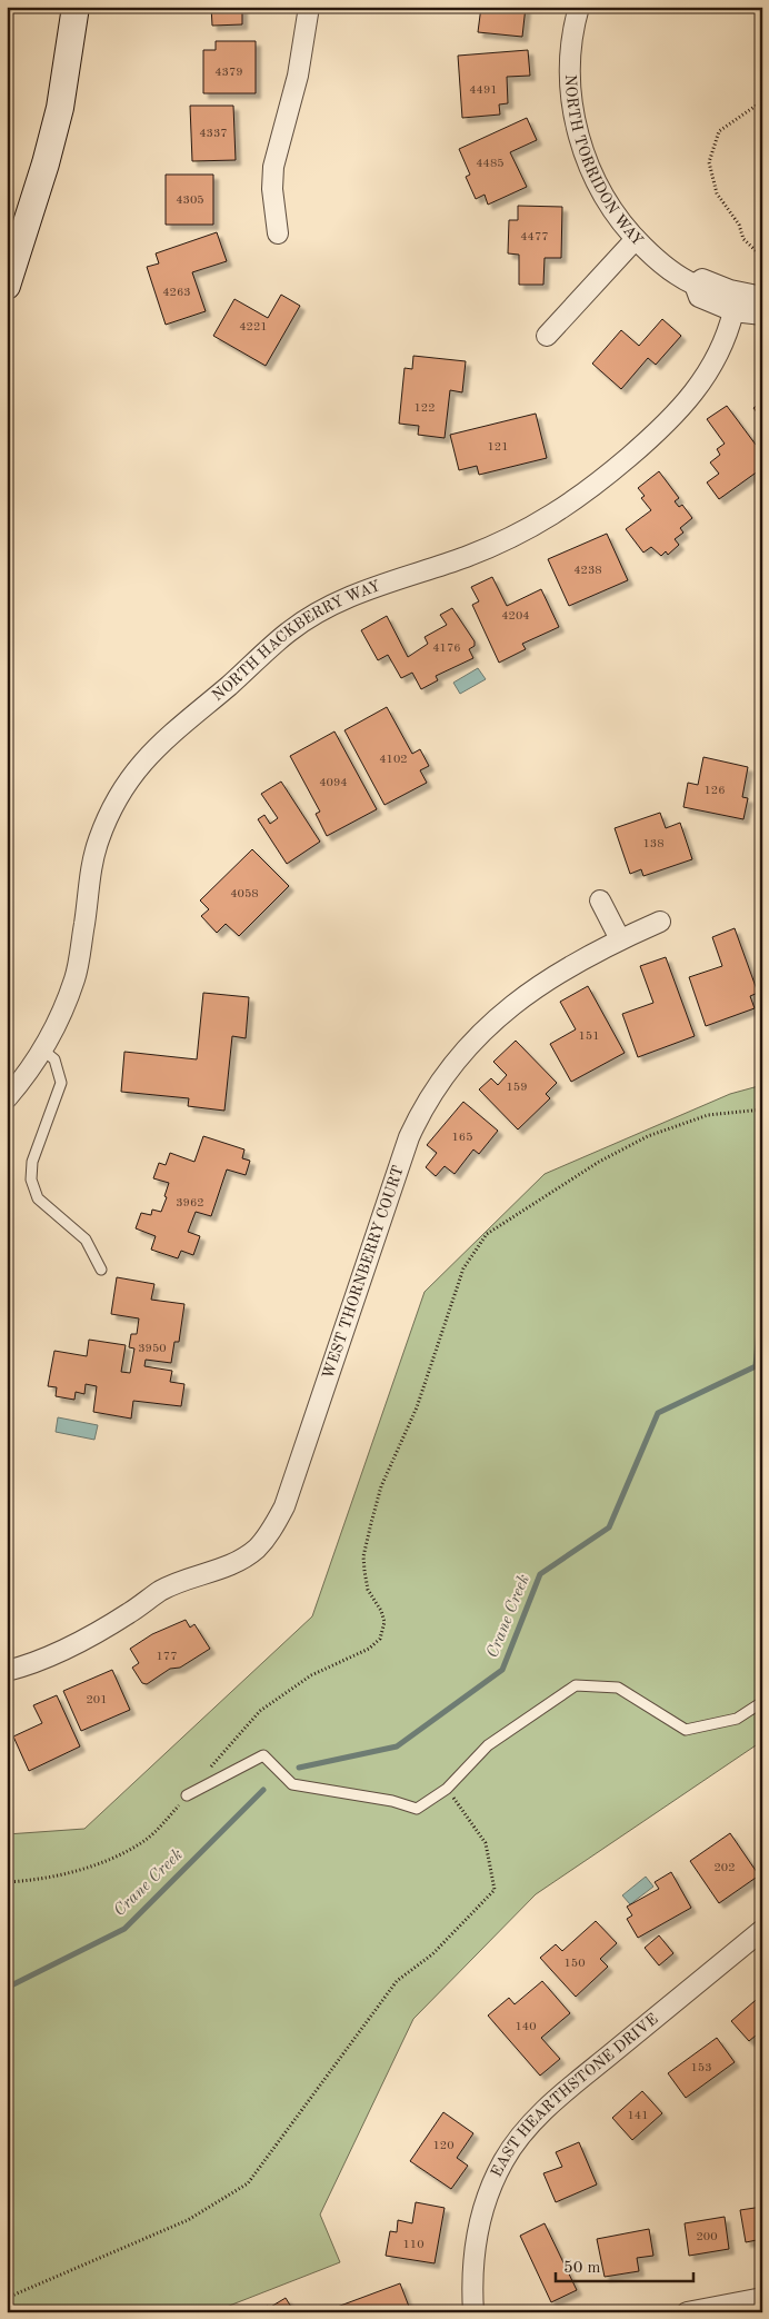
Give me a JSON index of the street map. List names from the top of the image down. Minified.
{"streets":{"street":["NORTH TORRIDON WAY","NORTH HACKBERRY WAY","WEST THORNBERRY COURT","EAST HEARTHSTONE DRIVE"]},"crossings":[["NORTH TORRIDON WAY","NORTH HACKBERRY WAY"]],"water":["Crane Creek"],"house_numbers":["4379","4491","4337","4485","4305","4477","4263","4221","122","121","4238","4204","4176","4102","4094","126","138","4058","151","159","165","3962","3950","177","201","202","150","140","153","141","120","200","110"],"scale_bar":"50 m"}
